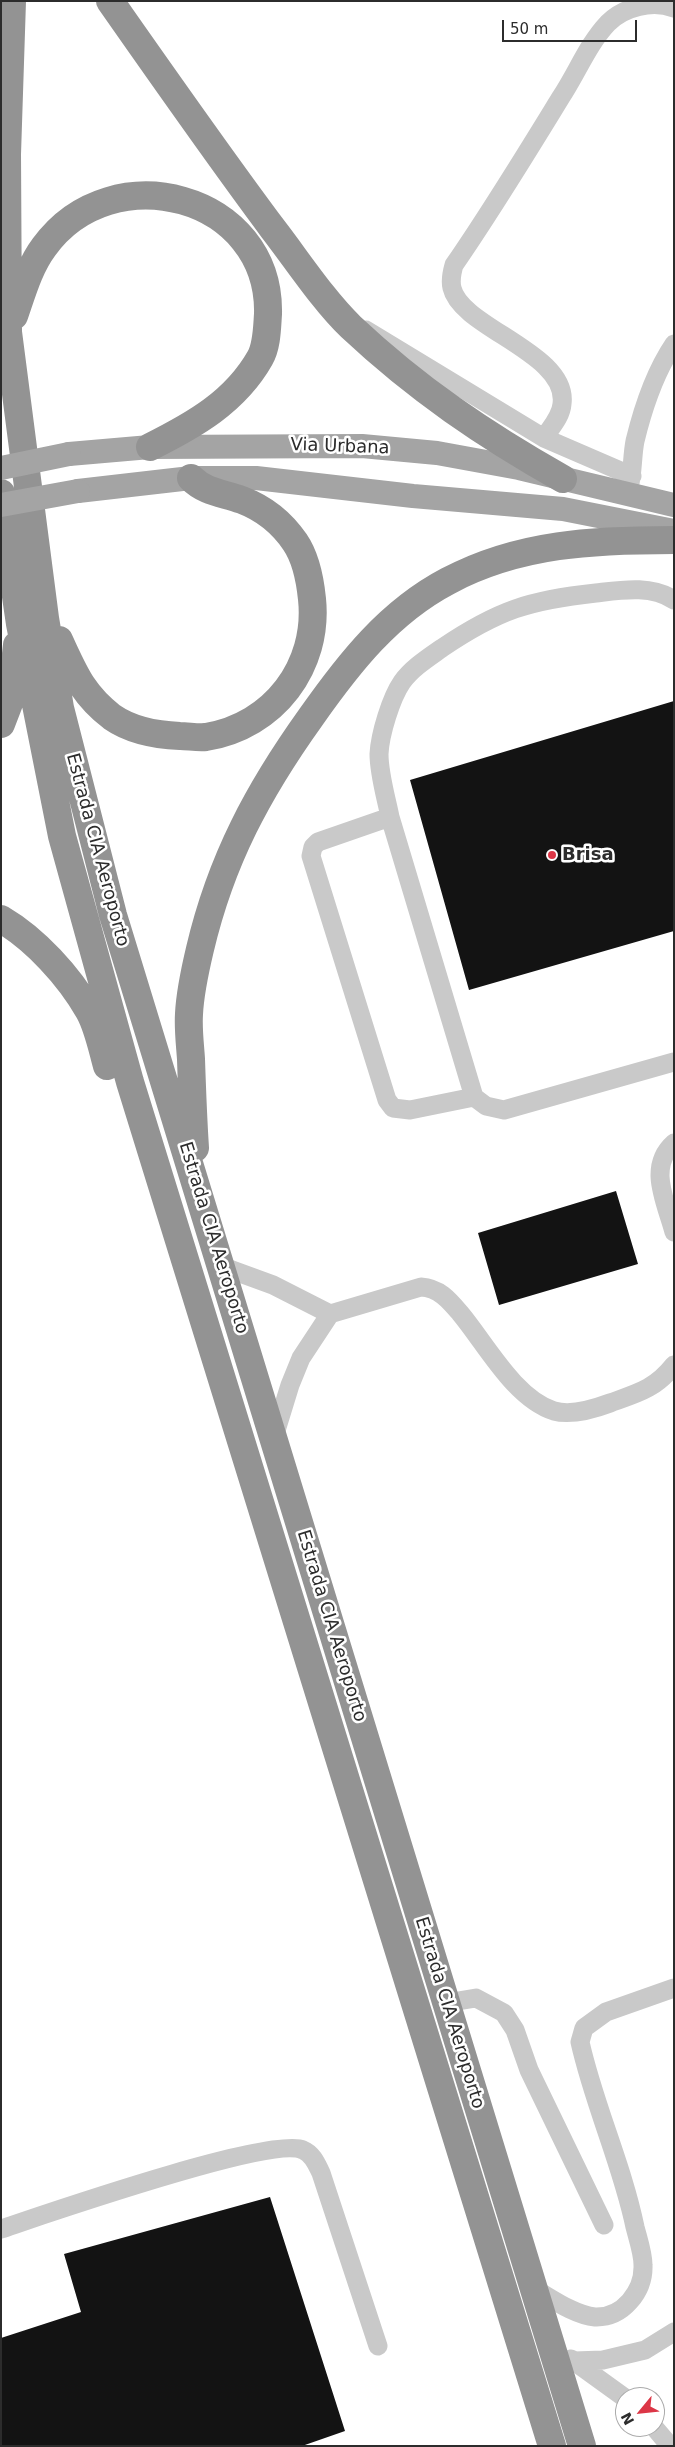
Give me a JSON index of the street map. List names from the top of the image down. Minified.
{"streets":{"highway":["Estrada CIA Aeroporto"],"main road":["Via Urbana"]},"places":["Brisa"],"scale_bar":"50 m","north":"bottom left"}
